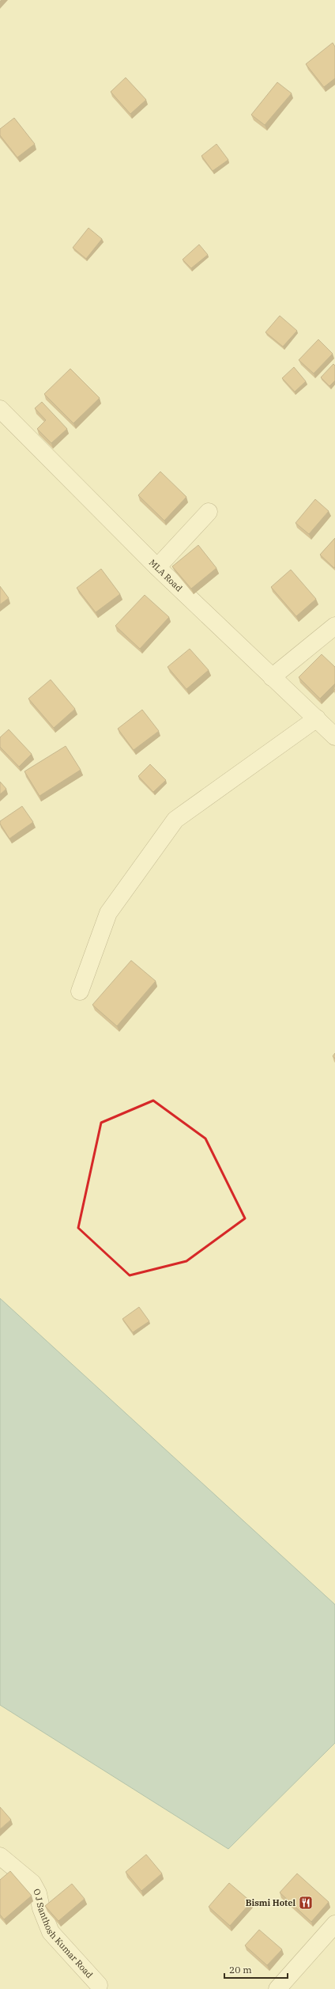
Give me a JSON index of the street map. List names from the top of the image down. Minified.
{"streets":{"street":["MLA Road","O J Santhosh Kumar Road"]},"places":{"restaurant":["Bismi Hotel"]},"scale_bar":"20 m"}
